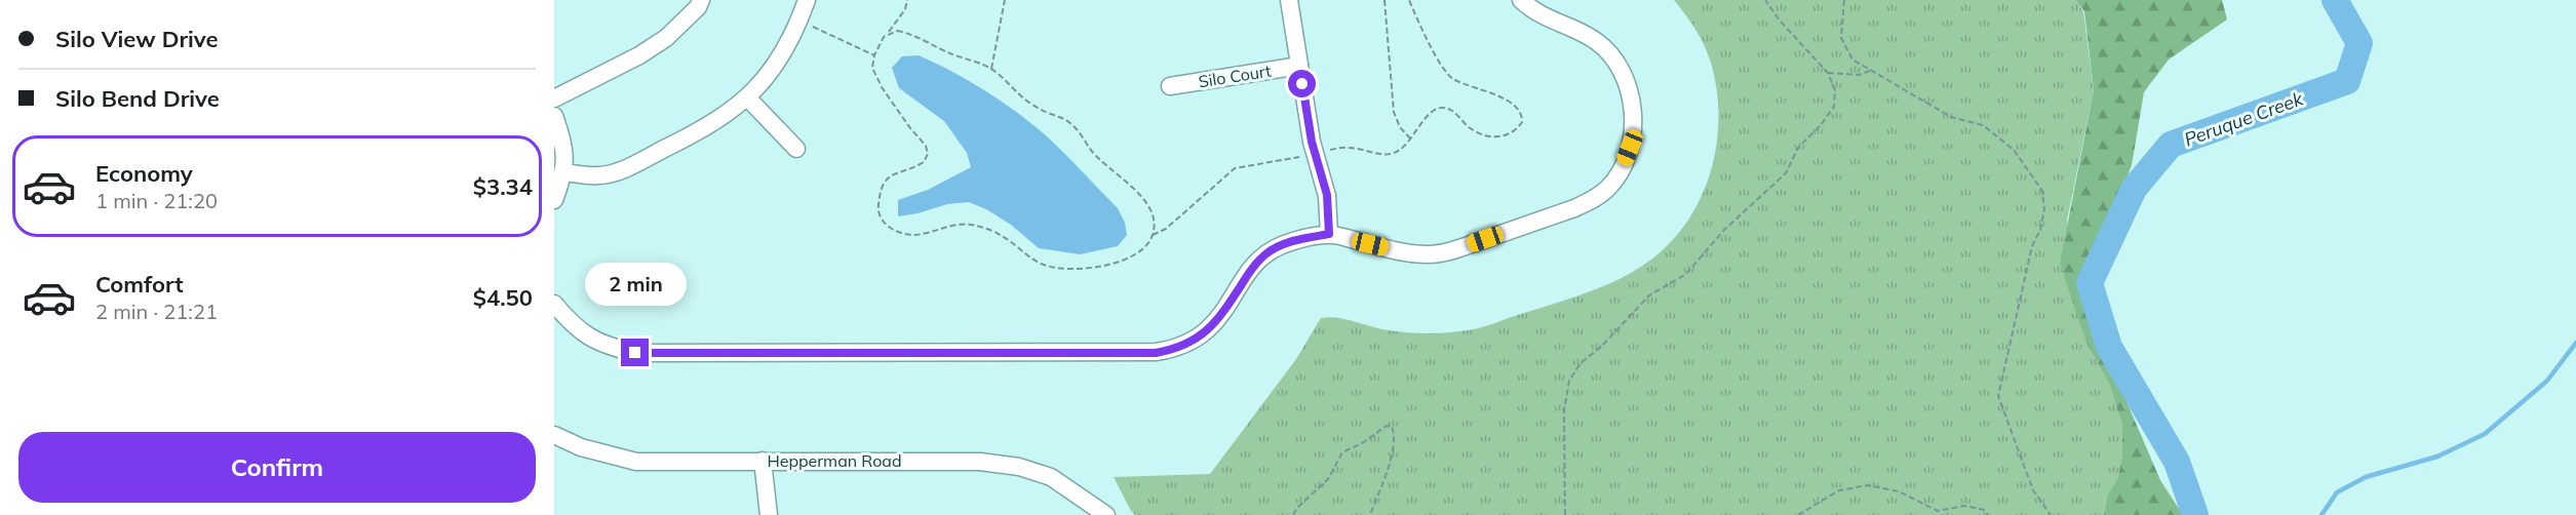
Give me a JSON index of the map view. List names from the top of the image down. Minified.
{"streets":{"street":["Silo Court","Hepperman Road"]},"water":["Peruque Creek"],"page":{"banner":["Silo View Drive","Silo Bend Drive"],"list":[{"name":"Economy","note":"1 min · 21:20","value":"$3.34"},{"name":"Comfort","note":"2 min · 21:21","value":"$4.50"}],"bubble":"2 min","buttons":"Confirm"}}
